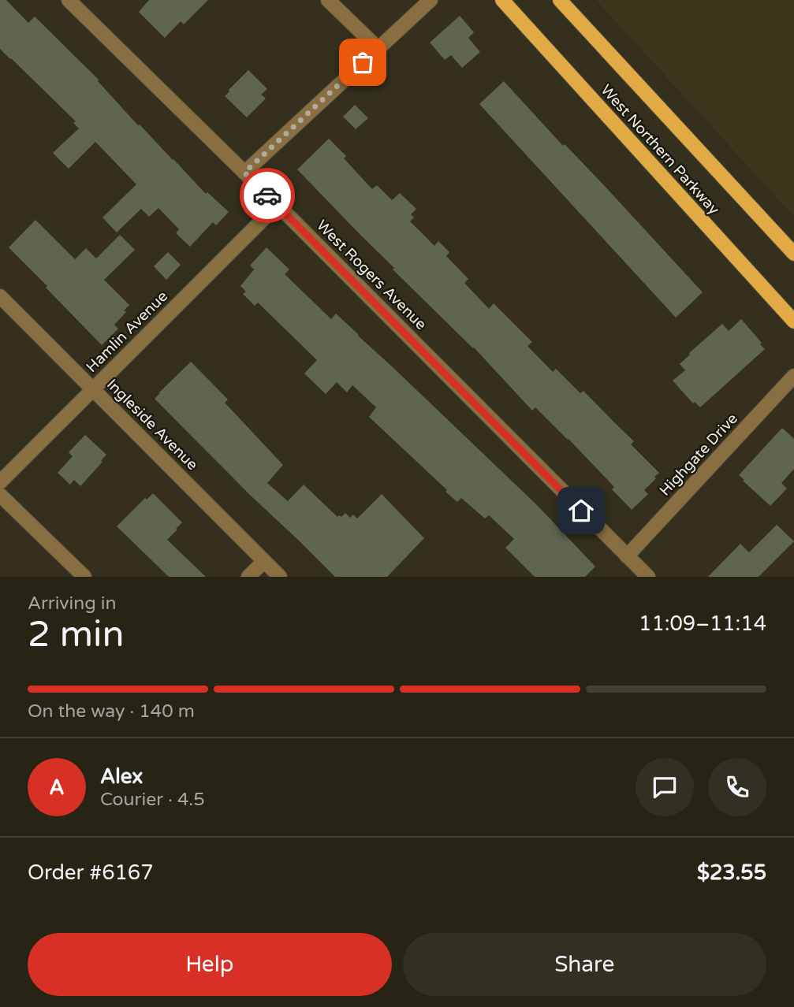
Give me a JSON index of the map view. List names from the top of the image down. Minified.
{"streets":{"main road":["West Northern Parkway"],"street":["West Rogers Avenue","Hamlin Avenue","Ingleside Avenue","Highgate Drive"]},"crossings":[["West Rogers Avenue","Hamlin Avenue"],["West Rogers Avenue","Highgate Drive"],["Hamlin Avenue","Ingleside Avenue"]],"page":{"heading":["2 min","Arriving in","11:09–11:14"],"panel":["Alex","Courier · 4.5","Order #6167","$23.55"],"bar":"On the way · 140 m","round":"A","buttons":["Help","Share"]}}
